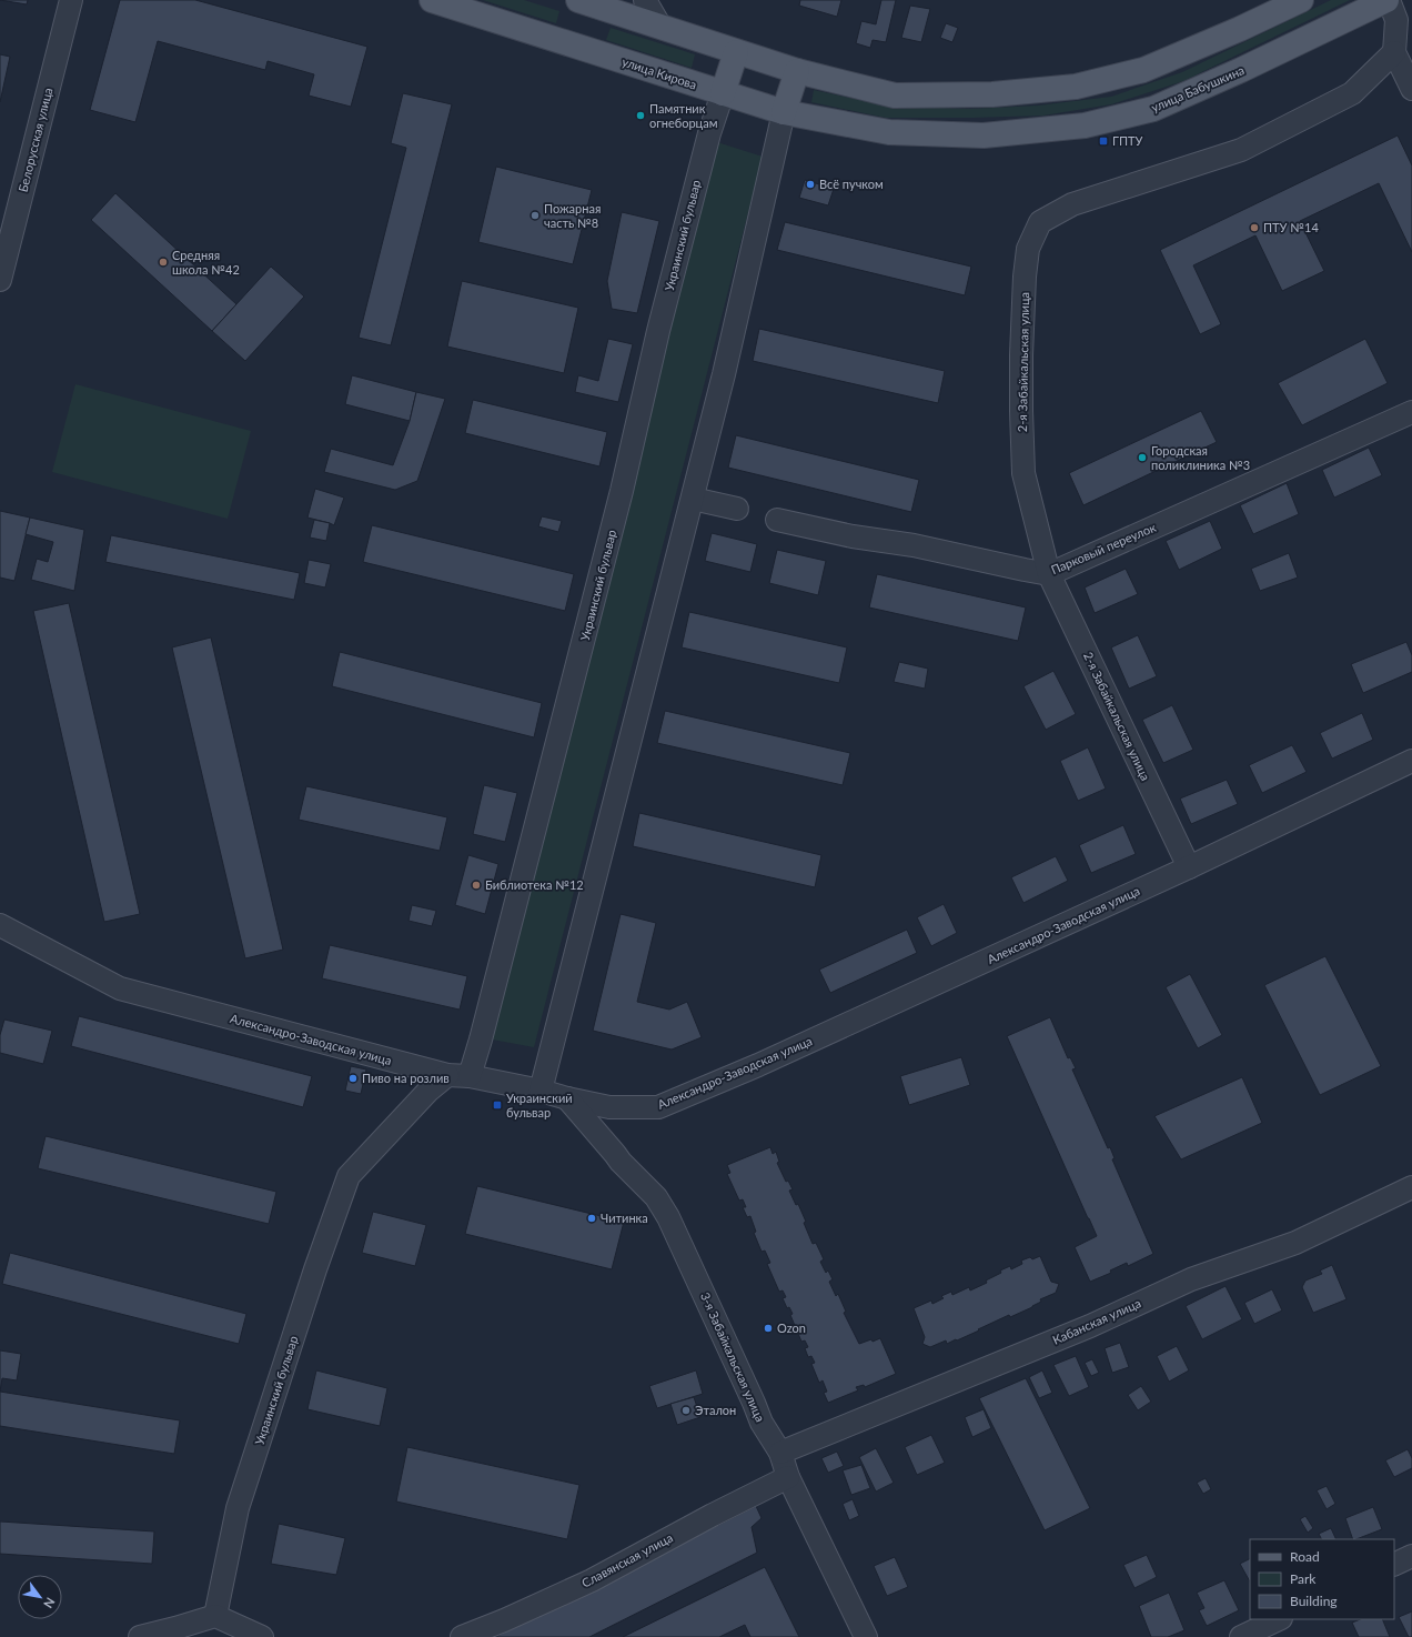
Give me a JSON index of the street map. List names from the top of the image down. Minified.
{"streets":{"main road":["улица Кирова","улица Бабушкина"],"street":["Белорусская улица","Украинский бульвар","2-я Забайкальская улица","Парковый переулок","Александро-Заводская улица","Кабанская улица","3-я Забайкальская улица","Славянская улица"]},"crossings":[["улица Кирова","улица Бабушкина"],["улица Кирова","Украинский бульвар"],["Украинский бульвар","Александро-Заводская улица"],["2-я Забайкальская улица","Парковый переулок"],["2-я Забайкальская улица","Александро-Заводская улица"],["Александро-Заводская улица","3-я Забайкальская улица"],["Кабанская улица","3-я Забайкальская улица"],["3-я Забайкальская улица","Славянская улица"]],"places":{"other":["Памятник огнеборцам","Всё пучком","Пожарная часть №8","ПТУ №14","Средняя школа №42","Городская поликлиника №3","Библиотека №12","Пиво на розлив","Читинка","Ozon","Эталон"],"transit":["ГПТУ","Украинский бульвар"]},"legend":["Road","Park","Building"],"north":"bottom right"}
